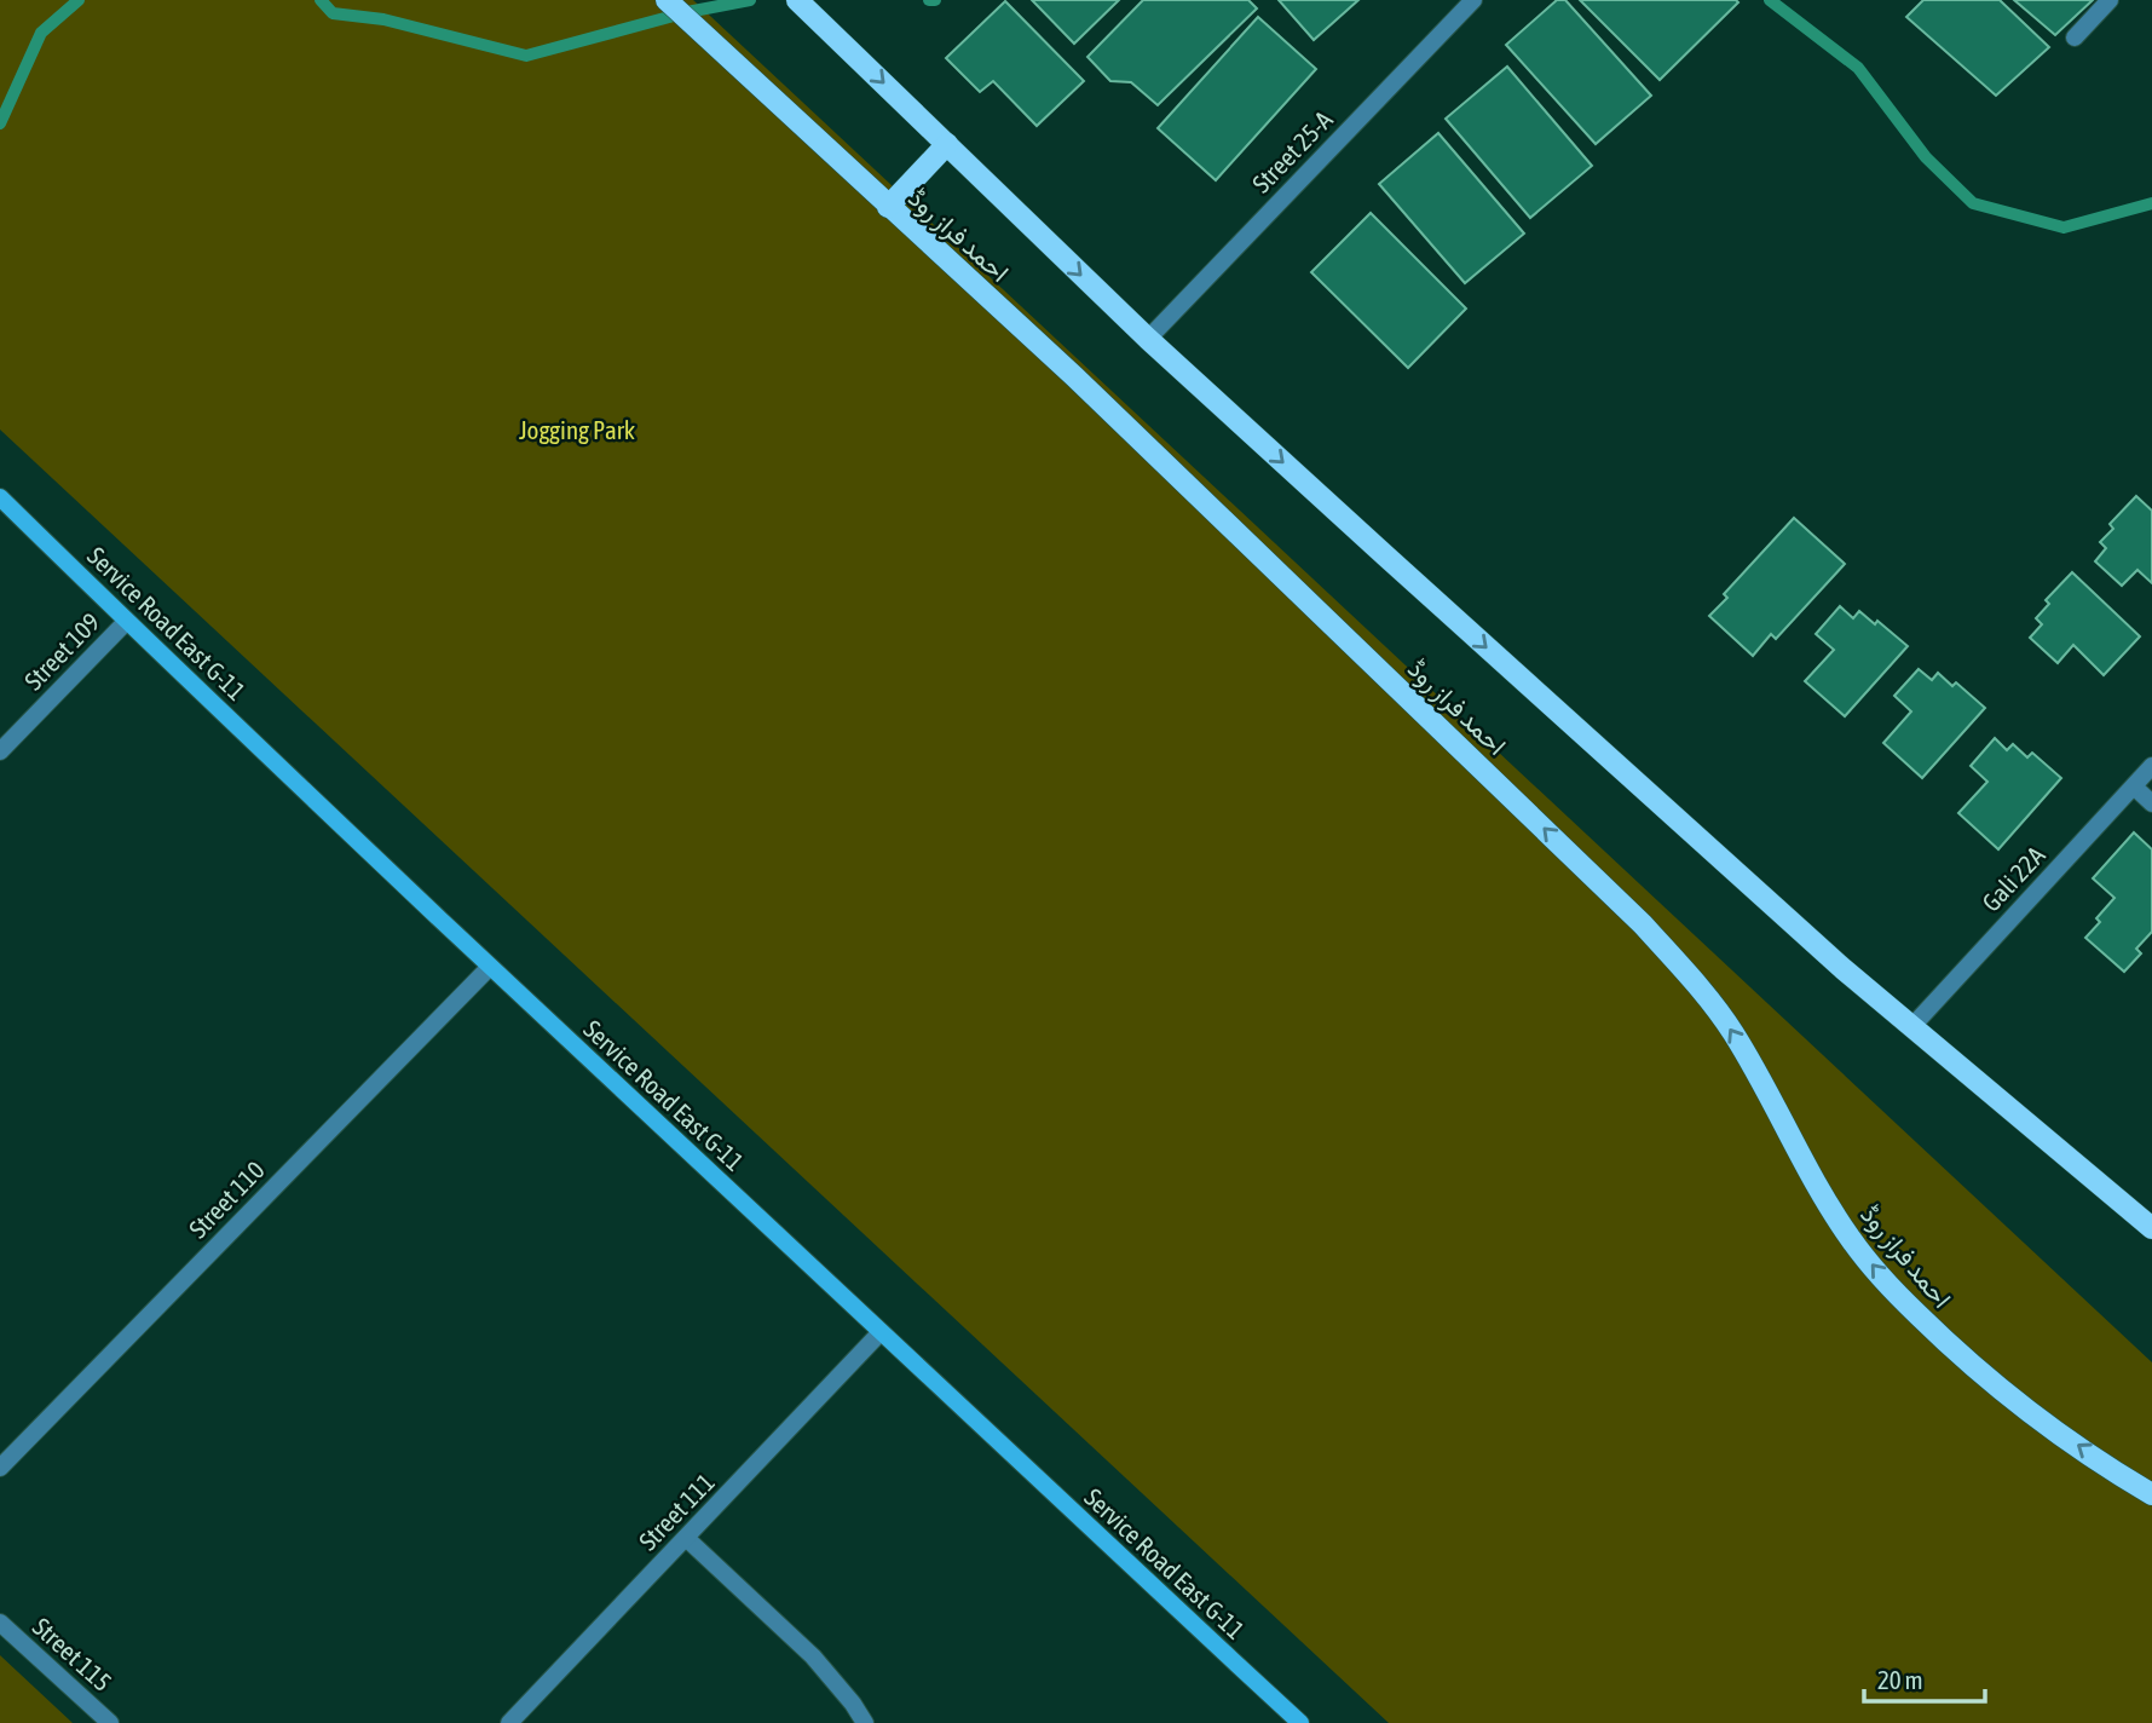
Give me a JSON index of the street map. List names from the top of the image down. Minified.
{"streets":{"main road":["احمد فراز روڈ"],"street":["Street 25-A","Service Road East G-11","Street 109","Gali 22A","Street 110","Street 111","Street 115"]},"crossings":[["Service Road East G-11","Street 109"],["Service Road East G-11","Street 110"],["Service Road East G-11","Street 111"]],"parks":["Jogging Park"],"scale_bar":"20 m"}
